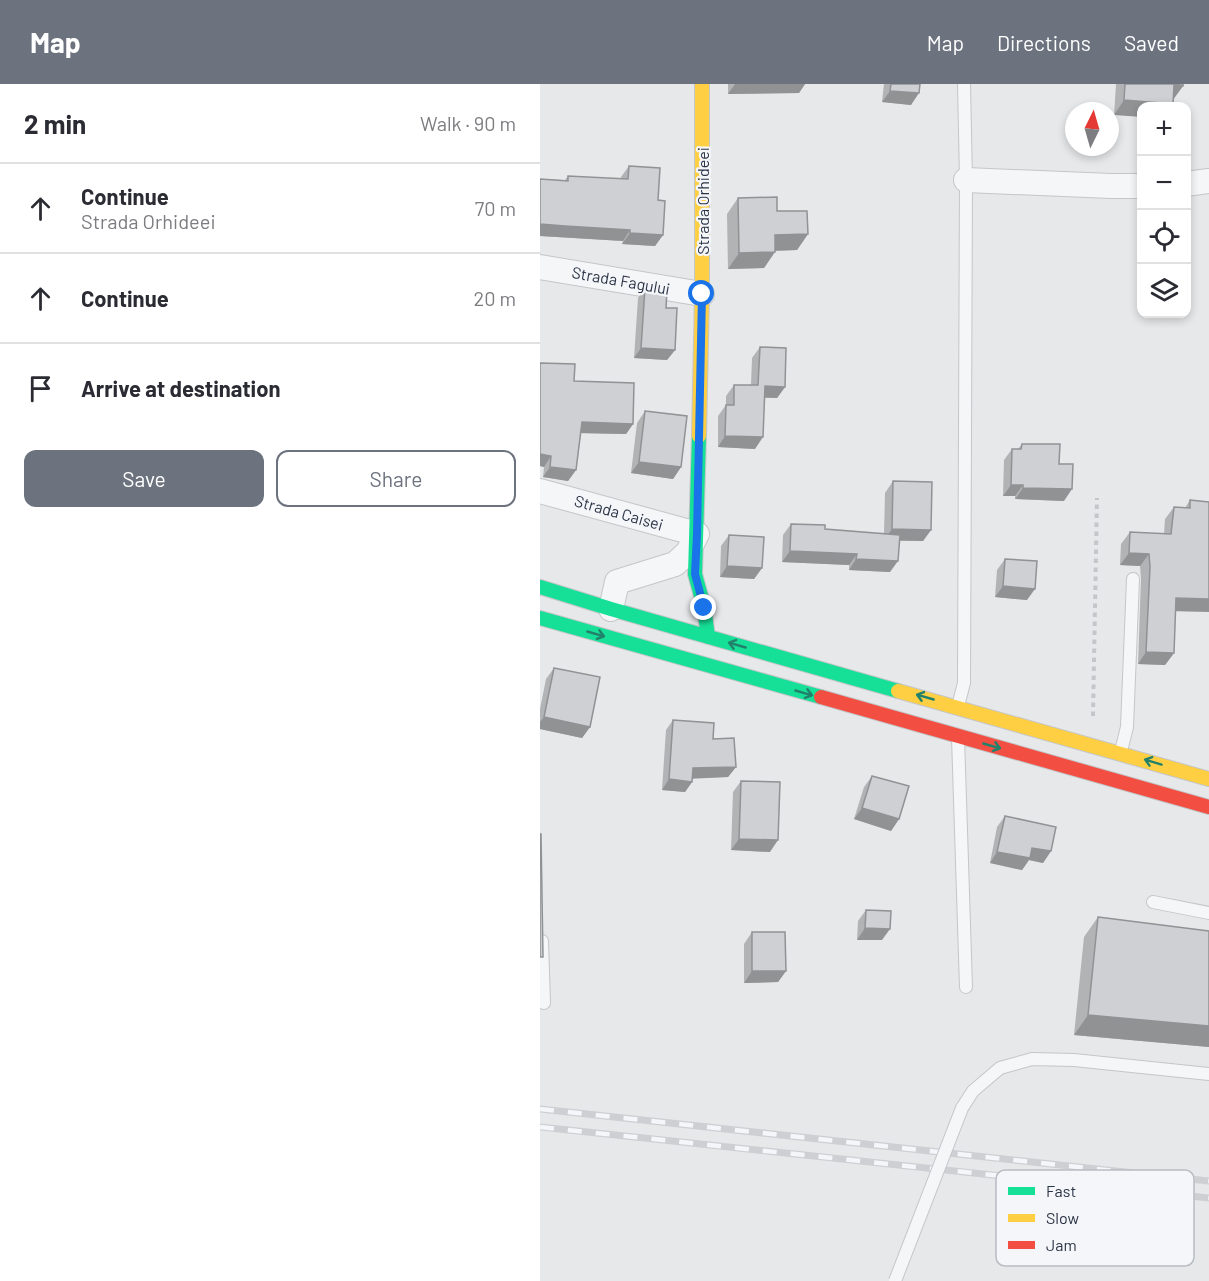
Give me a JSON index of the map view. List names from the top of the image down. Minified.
{"streets":{"main road":["Strada Orhideei"],"street":["Strada Fagului","Strada Caisei"]},"crossings":[["Strada Orhideei","Strada Fagului"],["Strada Orhideei","Strada Caisei"]],"legend":["Fast","Slow","Jam"],"north":"top","page":{"header":"Map","nav":["Map","Directions","Saved"],"heading":["2 min","Walk · 90 m"],"map_buttons":["+","−"],"list":[["Continue","Strada Orhideei","70 m"],["Continue","20 m"],"Arrive at destination"],"buttons":["Save","Share"]}}
